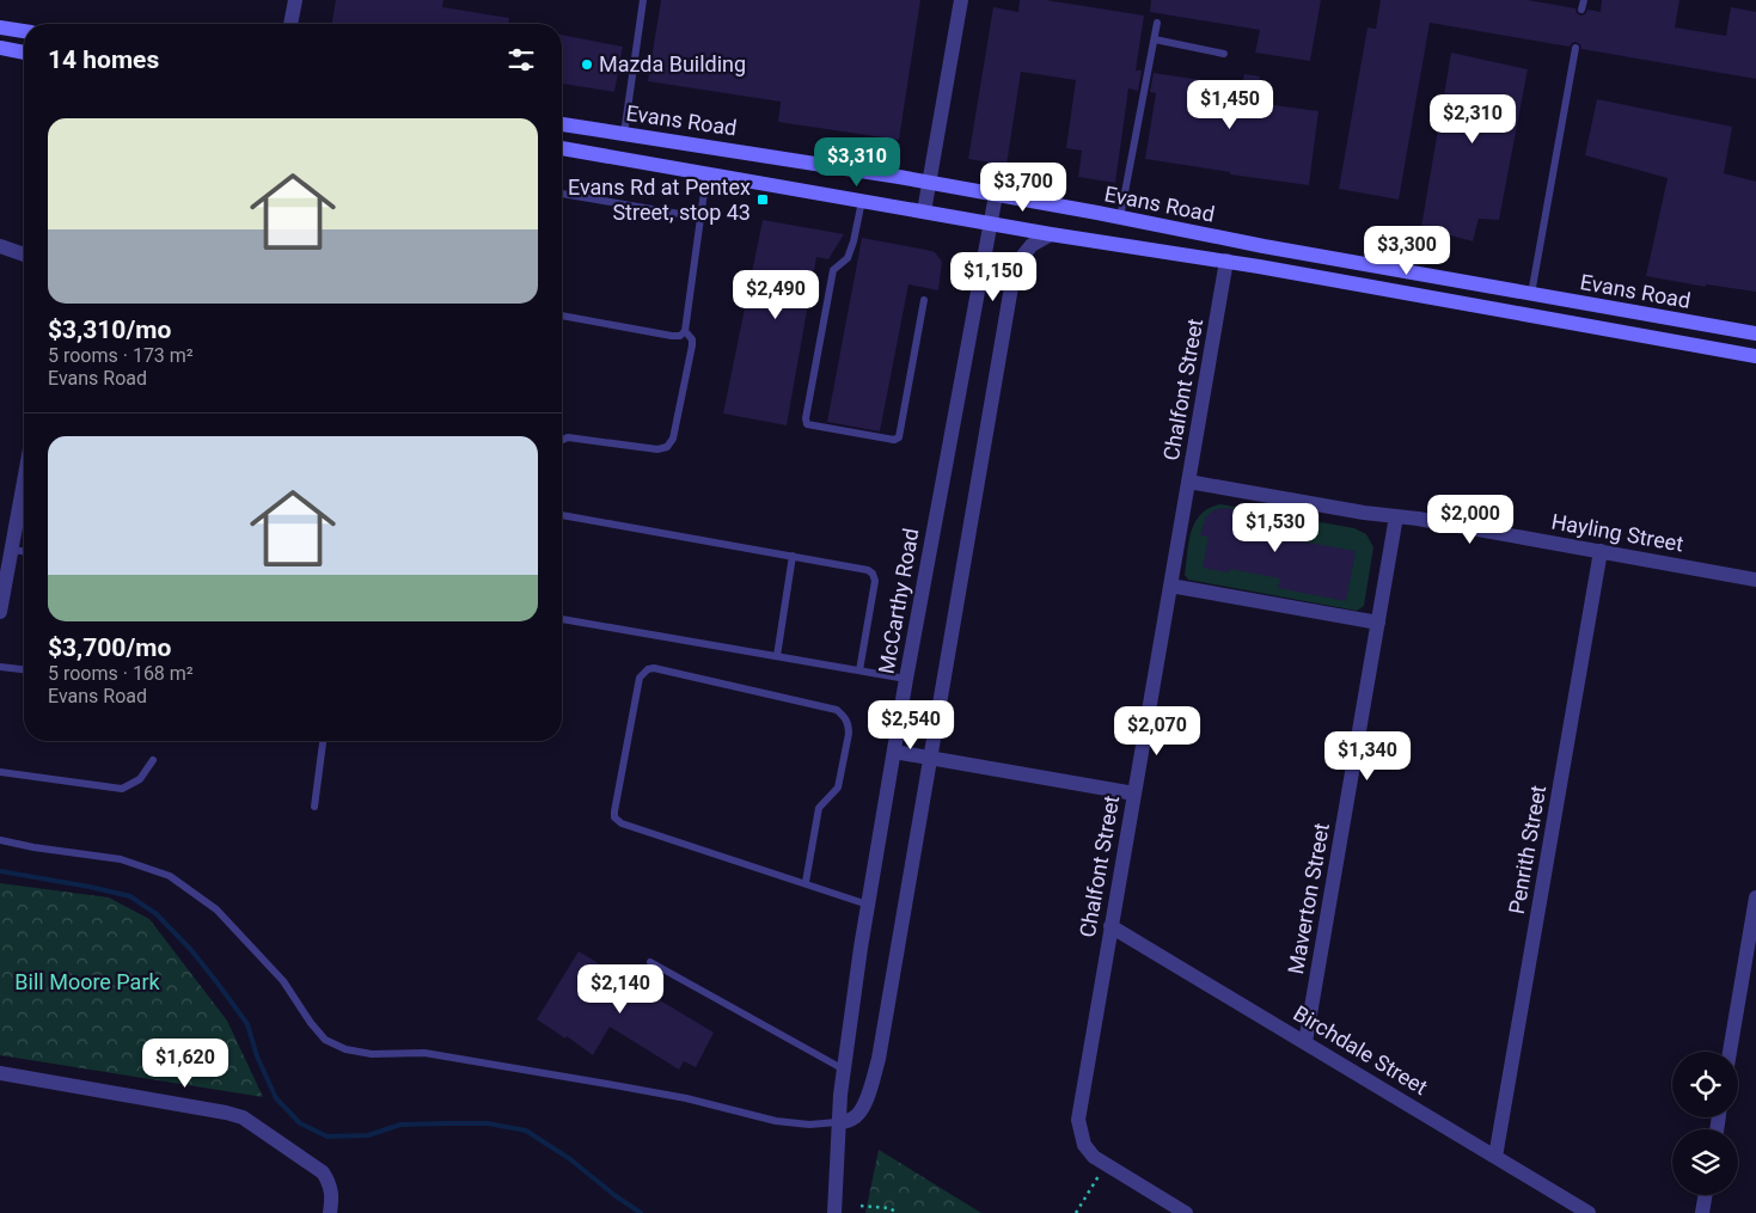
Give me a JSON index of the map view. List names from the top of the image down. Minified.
{"streets":{"main road":["Evans Road"],"street":["Chalfont Street","Hayling Street","McCarthy Road","Penrith Street","Maverton Street","Birchdale Street"]},"crossings":[["Evans Road","Chalfont Street"],["Evans Road","McCarthy Road"],["Chalfont Street","Hayling Street"],["Chalfont Street","Birchdale Street"],["Hayling Street","Penrith Street"],["Hayling Street","Maverton Street"],["Penrith Street","Birchdale Street"],["Maverton Street","Birchdale Street"]],"parks":["Bill Moore Park"],"places":{"other":["Mazda Building"],"transit":["Evans Rd at Pentex Street, stop 43"]},"page":{"heading":"14 homes","price":["$1,450","$2,310","$3,310","$3,700","$3,300","$1,150","$2,490","$2,000","$1,530","$2,540","$2,070","$1,340","$2,140","$1,620"],"list":[{"name":"$3,310/mo","note":"5 rooms · 173 m² · Evans Road"},{"name":"$3,700/mo","note":"5 rooms · 168 m² · Evans Road"}]}}
